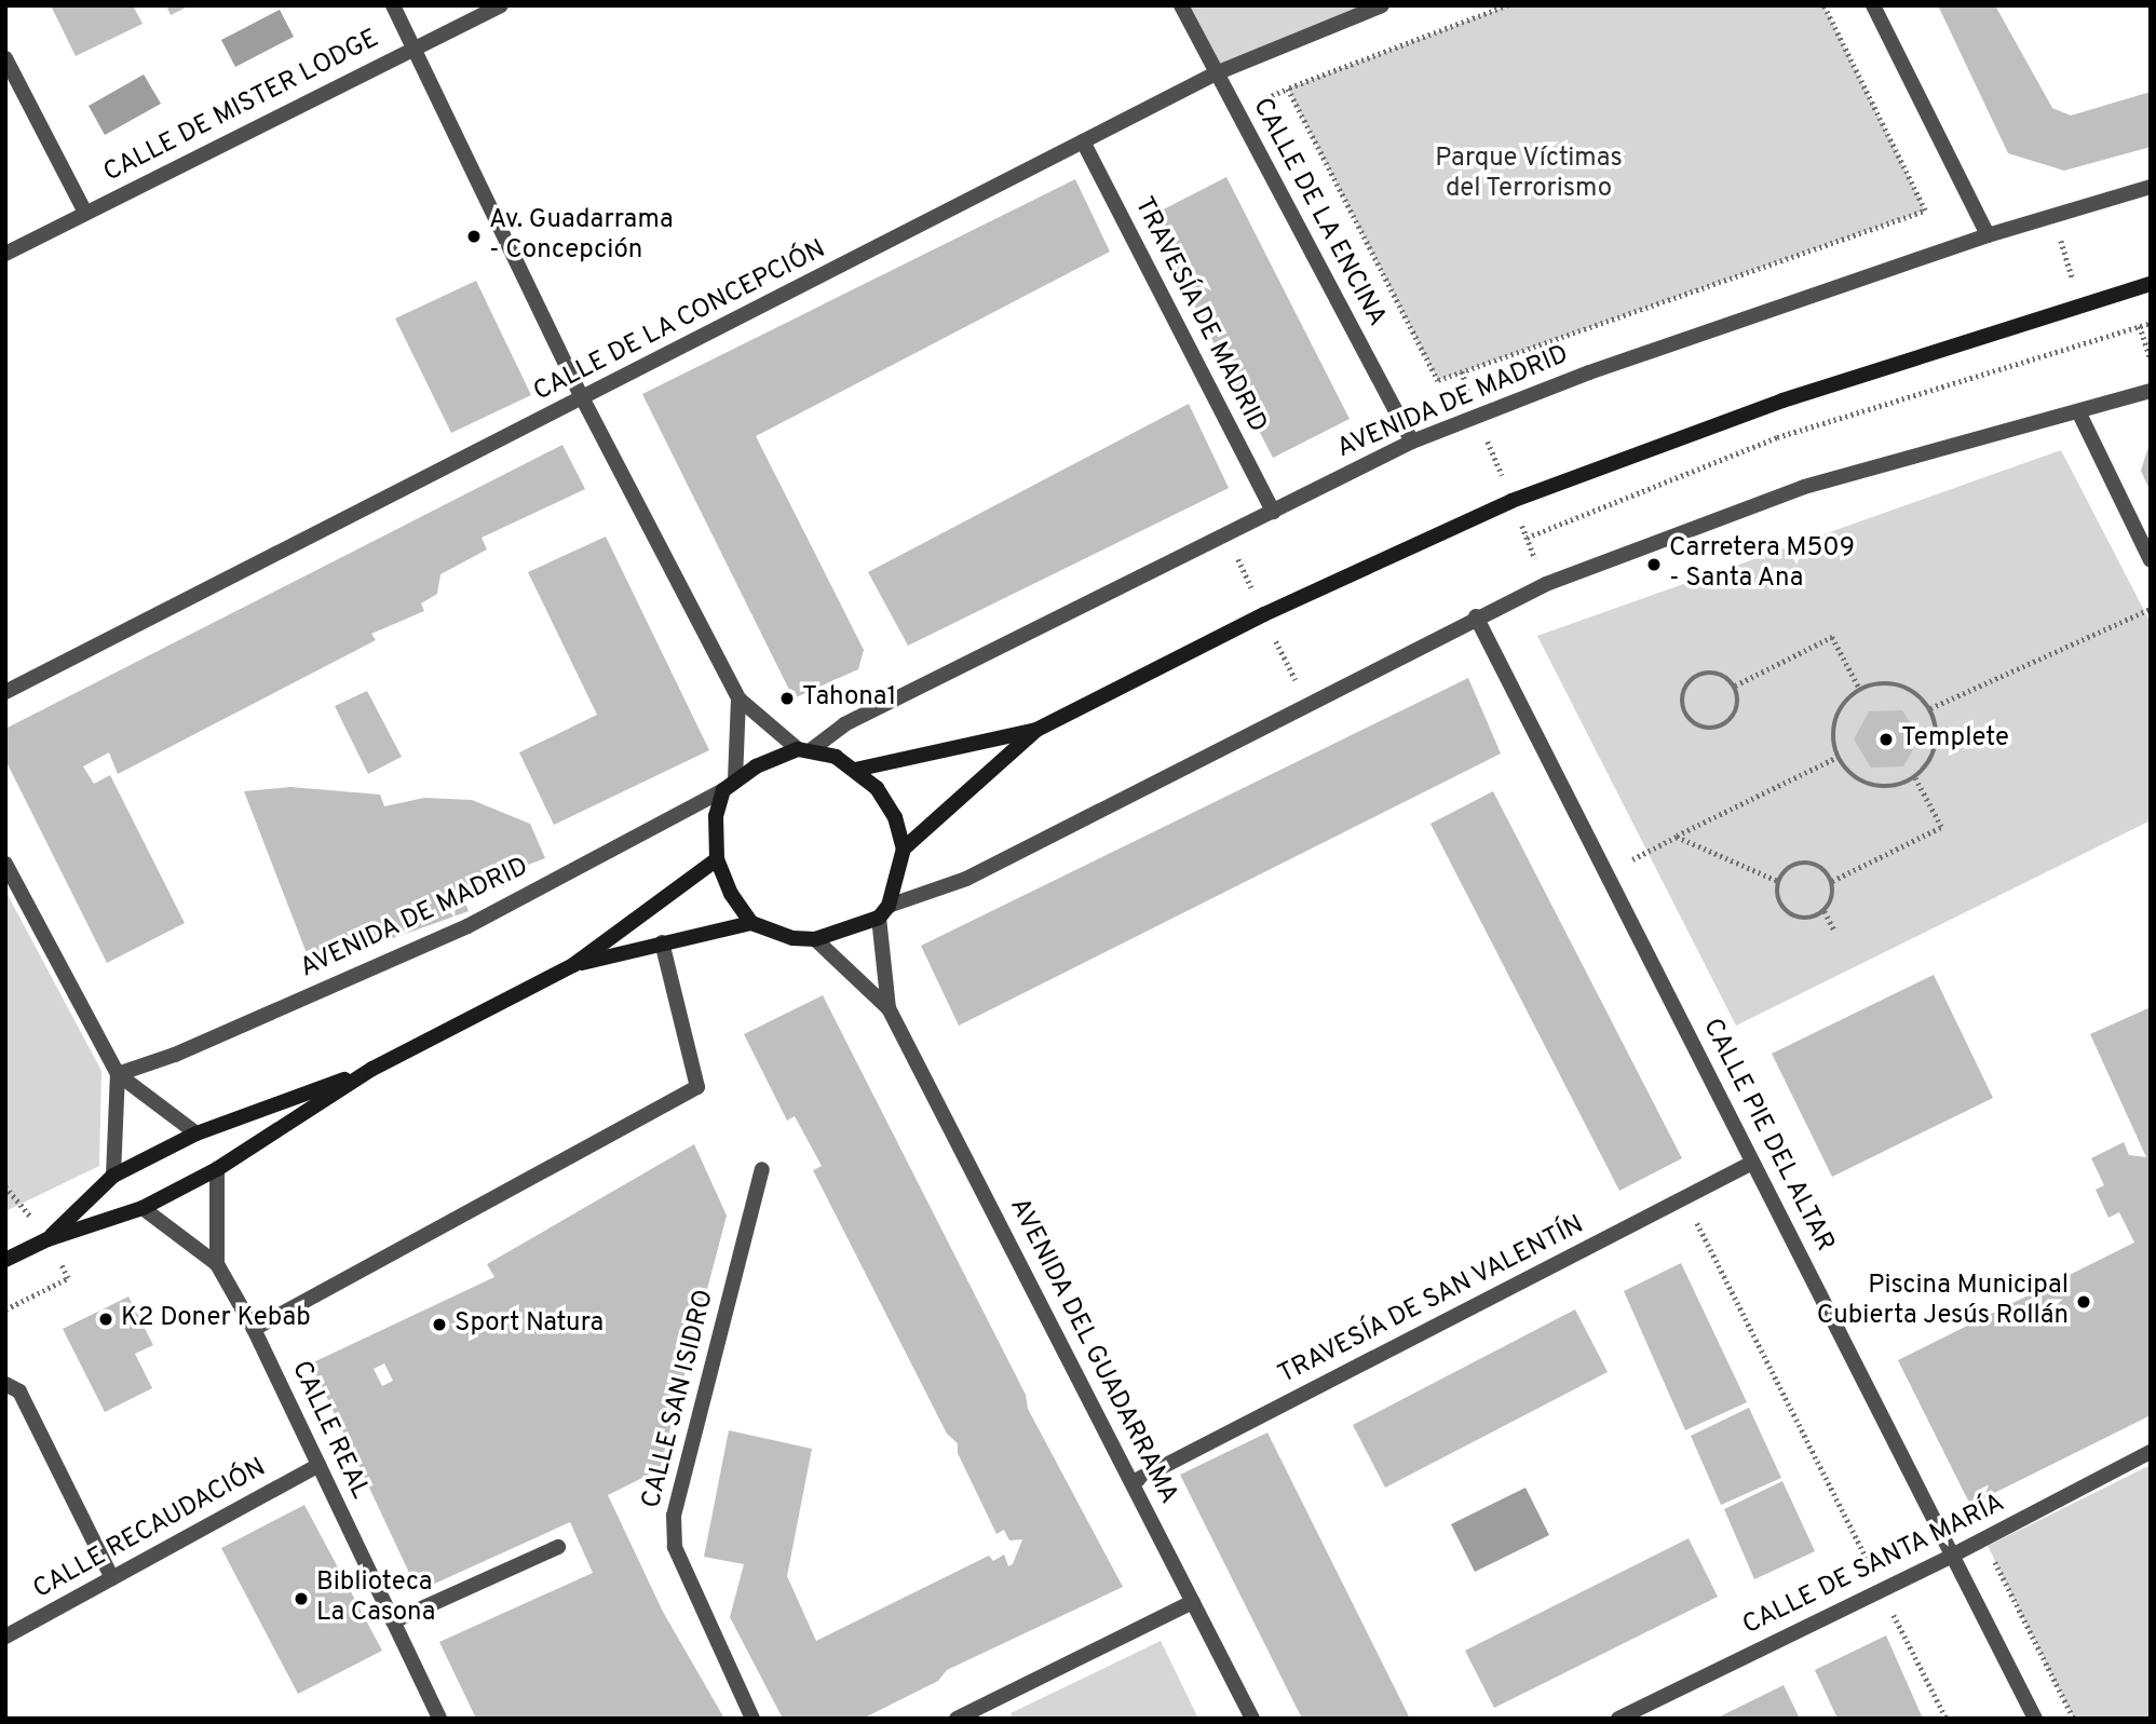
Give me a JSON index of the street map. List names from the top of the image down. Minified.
{"streets":{"street":["CALLE DE MISTER LODGE","CALLE DE LA ENCINA","TRAVESÍA DE MADRID","CALLE DE LA CONCEPCIÓN","AVENIDA DE MADRID","CALLE PIE DEL ALTAR","TRAVESÍA DE SAN VALENTÍN","AVENIDA DEL GUADARRAMA","CALLE SAN ISIDRO","CALLE REAL","CALLE RECAUDACIÓN","CALLE DE SANTA MARÍA"]},"crossings":[["CALLE DE LA ENCINA","CALLE DE LA CONCEPCIÓN"],["CALLE DE LA ENCINA","AVENIDA DE MADRID"],["TRAVESÍA DE MADRID","CALLE DE LA CONCEPCIÓN"],["TRAVESÍA DE MADRID","AVENIDA DE MADRID"],["AVENIDA DE MADRID","AVENIDA DEL GUADARRAMA"],["CALLE PIE DEL ALTAR","TRAVESÍA DE SAN VALENTÍN"],["CALLE PIE DEL ALTAR","CALLE DE SANTA MARÍA"],["TRAVESÍA DE SAN VALENTÍN","AVENIDA DEL GUADARRAMA"],["CALLE REAL","CALLE RECAUDACIÓN"]],"parks":["Parque Víctimas del Terrorismo"],"places":["Av. Guadarrama - Concepción","Carretera M509 - Santa Ana","Tahona1","Templete","Piscina Municipal Cubierta Jesús Rollán","K2 Doner Kebab","Sport Natura","Biblioteca La Casona"]}
